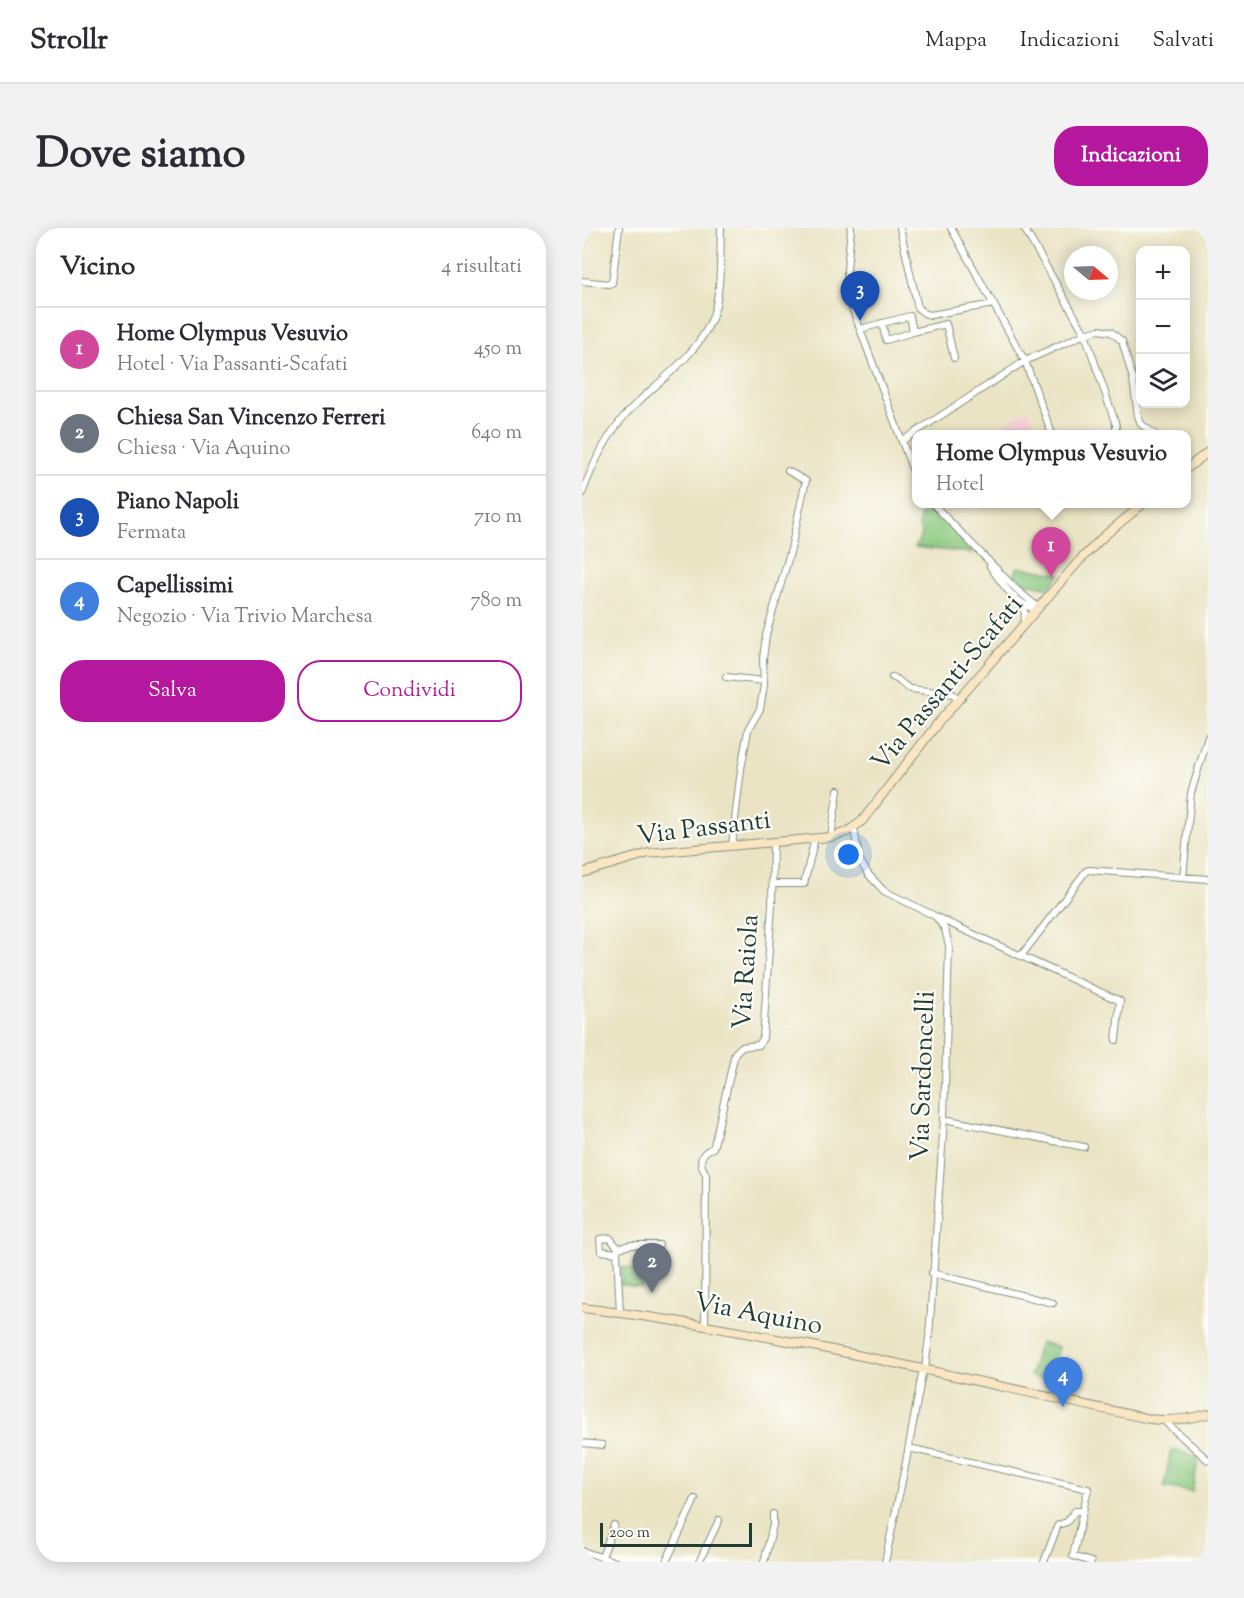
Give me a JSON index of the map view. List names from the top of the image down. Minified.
{"streets":{"street":["Via Passanti-Scafati","Via Passanti","Via Raiola","Via Sardoncelli","Via Aquino"]},"crossings":[["Via Passanti-Scafati","Via Passanti"],["Via Passanti","Via Raiola"],["Via Raiola","Via Aquino"],["Via Sardoncelli","Via Aquino"]],"scale_bar":"200 m","north":"right","page":{"header":"Strollr","nav":["Mappa","Indicazioni","Salvati"],"title":"Dove siamo","buttons":["Indicazioni",["Salva","Condividi"]],"heading":["Vicino","4 risultati"],"map_buttons":["+","−"],"pins":["3","1","2","4"],"list":[{"mark":"1","name":"Home Olympus Vesuvio","note":"Hotel · Via Passanti-Scafati","value":"450 m"},{"mark":"2","name":"Chiesa San Vincenzo Ferreri","note":"Chiesa · Via Aquino","value":"640 m"},{"mark":"3","name":"Piano Napoli","note":"Fermata","value":"710 m"},{"mark":"4","name":"Capellissimi","note":"Negozio · Via Trivio Marchesa","value":"780 m"}],"popup":["Home Olympus Vesuvio","Hotel"],"scale":"200 m"}}
